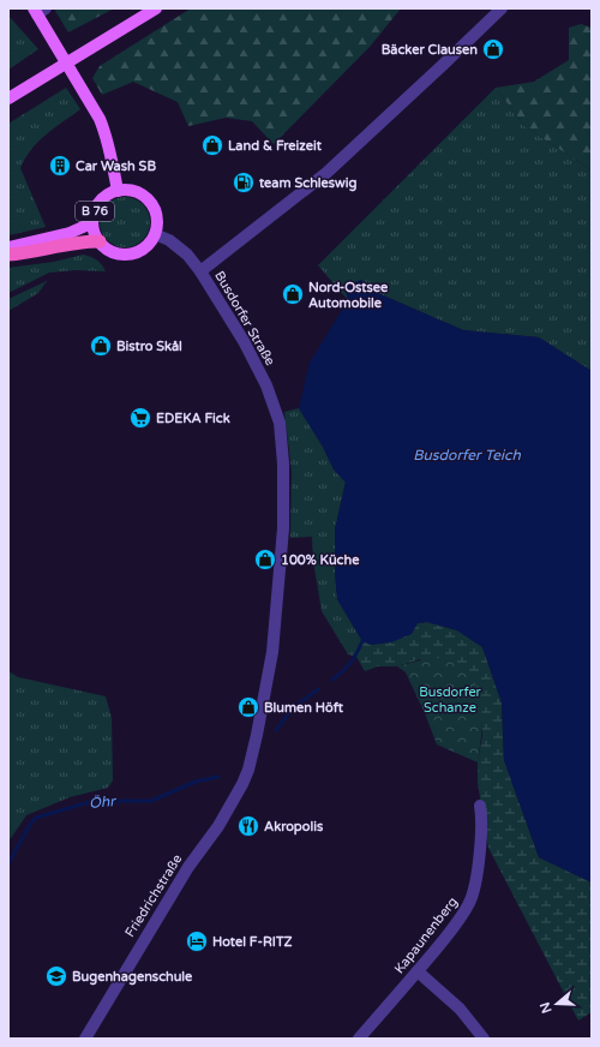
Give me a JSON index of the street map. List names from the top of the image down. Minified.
{"streets":{"main road":["B 76"],"street":["Busdorfer Straße","Friedrichstraße","Kapaunenberg"]},"crossings":[["Busdorfer Straße","Friedrichstraße"]],"water":["Busdorfer Teich","Öhr"],"parks":["Busdorfer Schanze"],"places":{"shop":["Bäcker Clausen","Land & Freizeit","Nord-Ostsee Automobile","Bistro Skål","100% Küche","Blumen Höft"],"building":["Car Wash SB"],"fuel station":["team Schleswig"],"supermarket":["EDEKA Fick"],"restaurant":["Akropolis"],"hotel":["Hotel F-RITZ"],"school or university":["Bugenhagenschule"]},"north":"left"}
